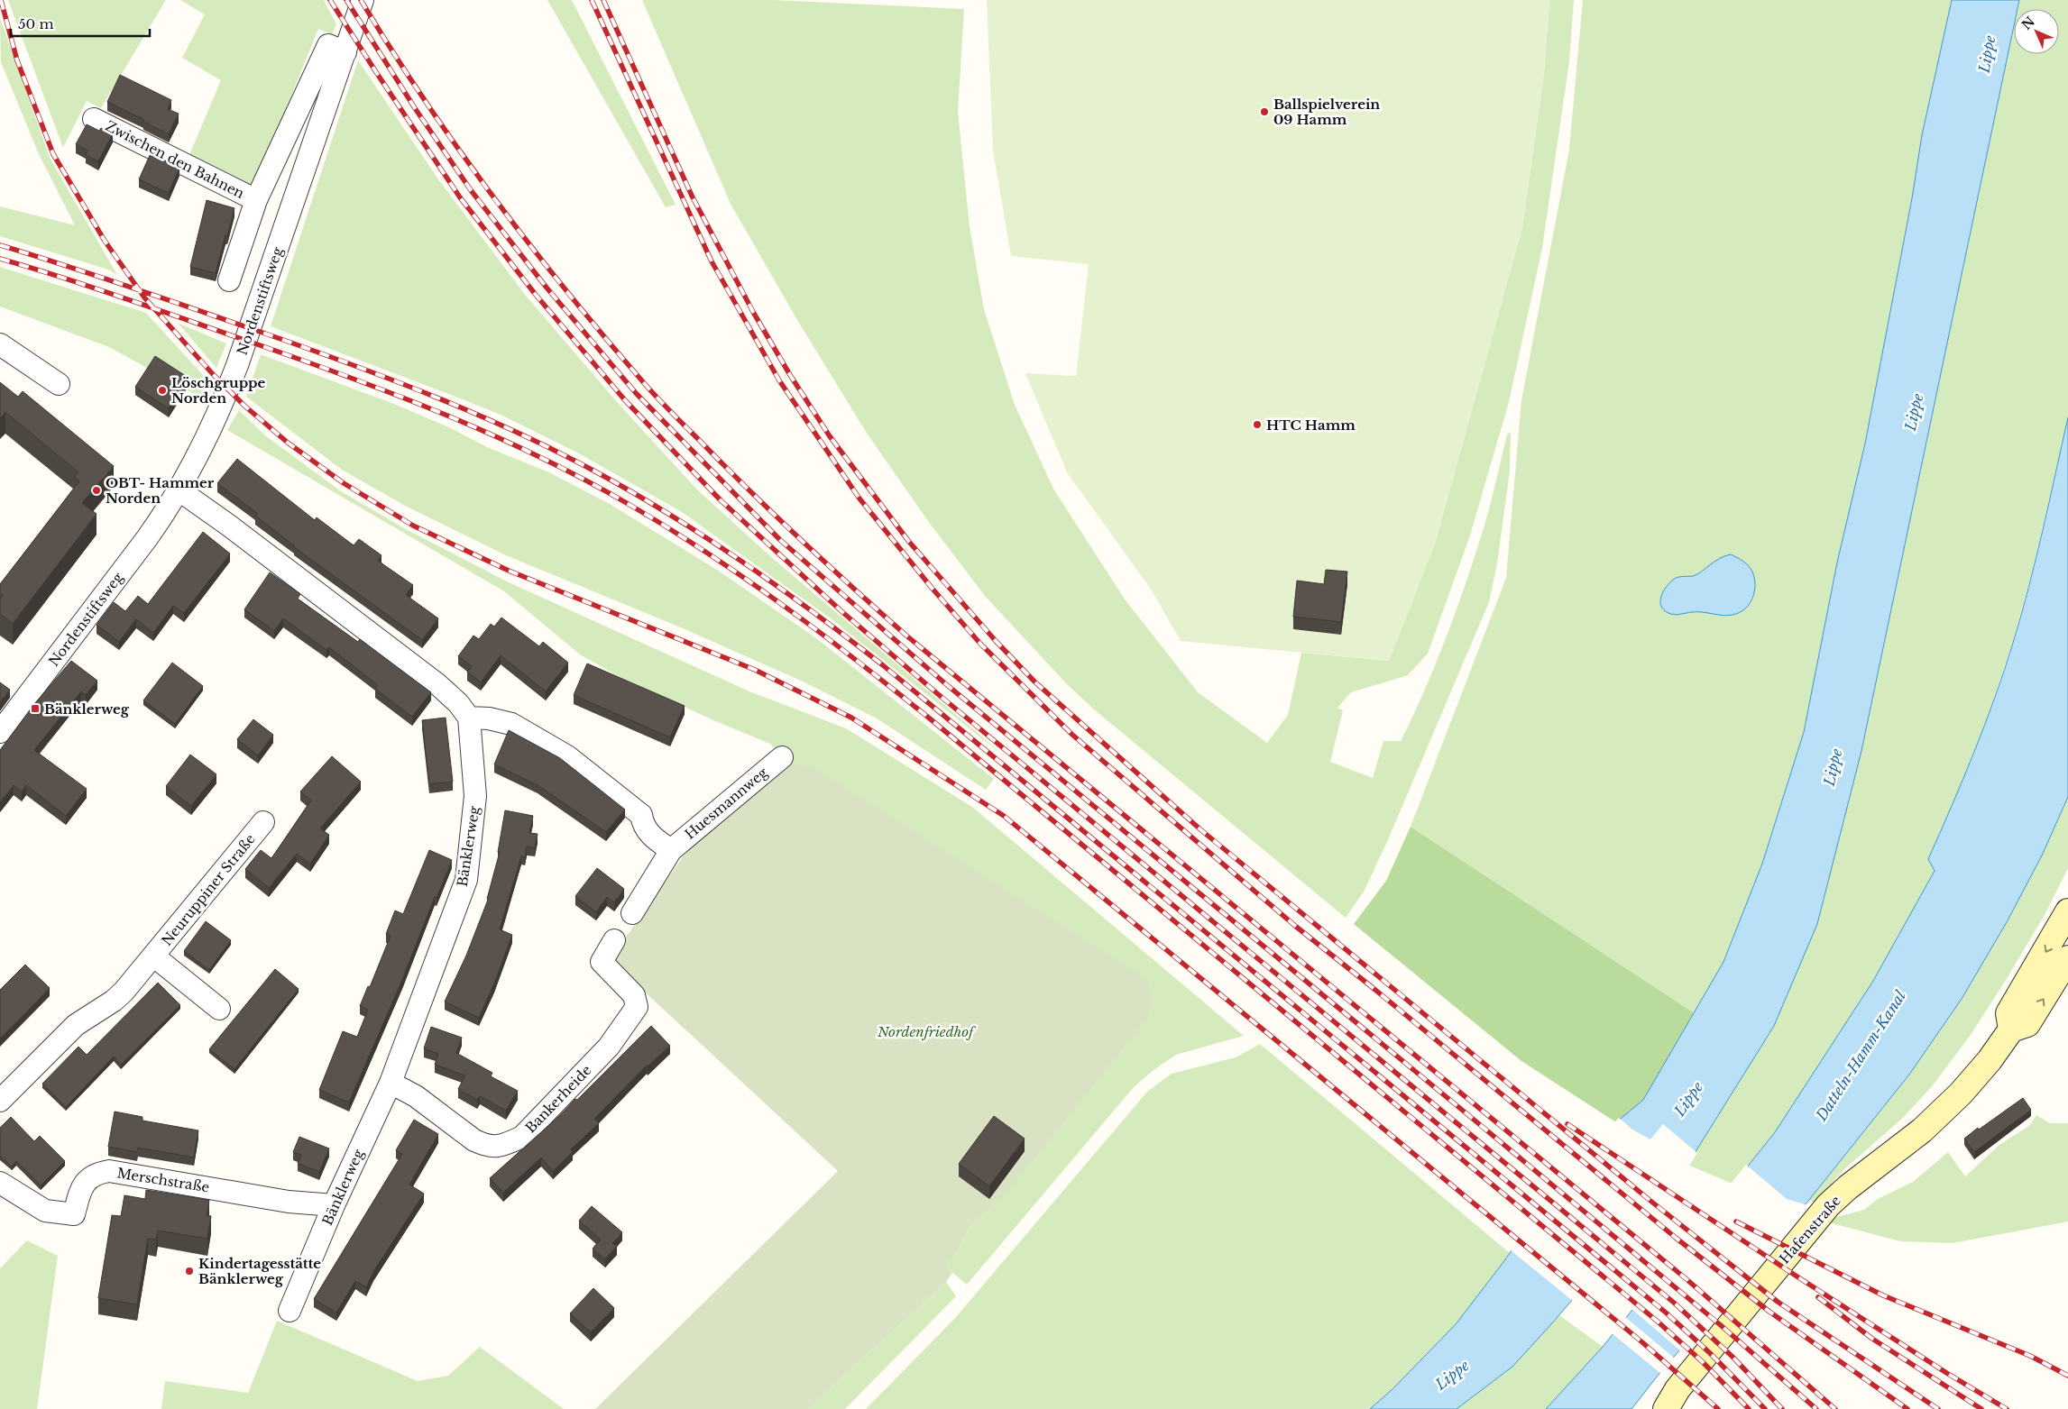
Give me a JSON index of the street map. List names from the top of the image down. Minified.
{"streets":{"main road":["Hafenstraße"],"street":["Zwischen den Bahnen","Nordenstiftsweg","Huesmannweg","Bänklerweg","Neuruppiner Straße","Bankerheide","Merschstraße"]},"crossings":[["Bänklerweg","Bankerheide"],["Bänklerweg","Merschstraße"]],"water":["Lippe","Datteln-Hamm-Kanal"],"parks":["Nordenfriedhof"],"places":{"other":["Ballspielverein 09 Hamm","Löschgruppe Norden","HTC Hamm","OBT- Hammer Norden","Kindertagesstätte Bänklerweg"],"transit":["Bänklerweg"]},"scale_bar":"50 m","north":"top left"}
